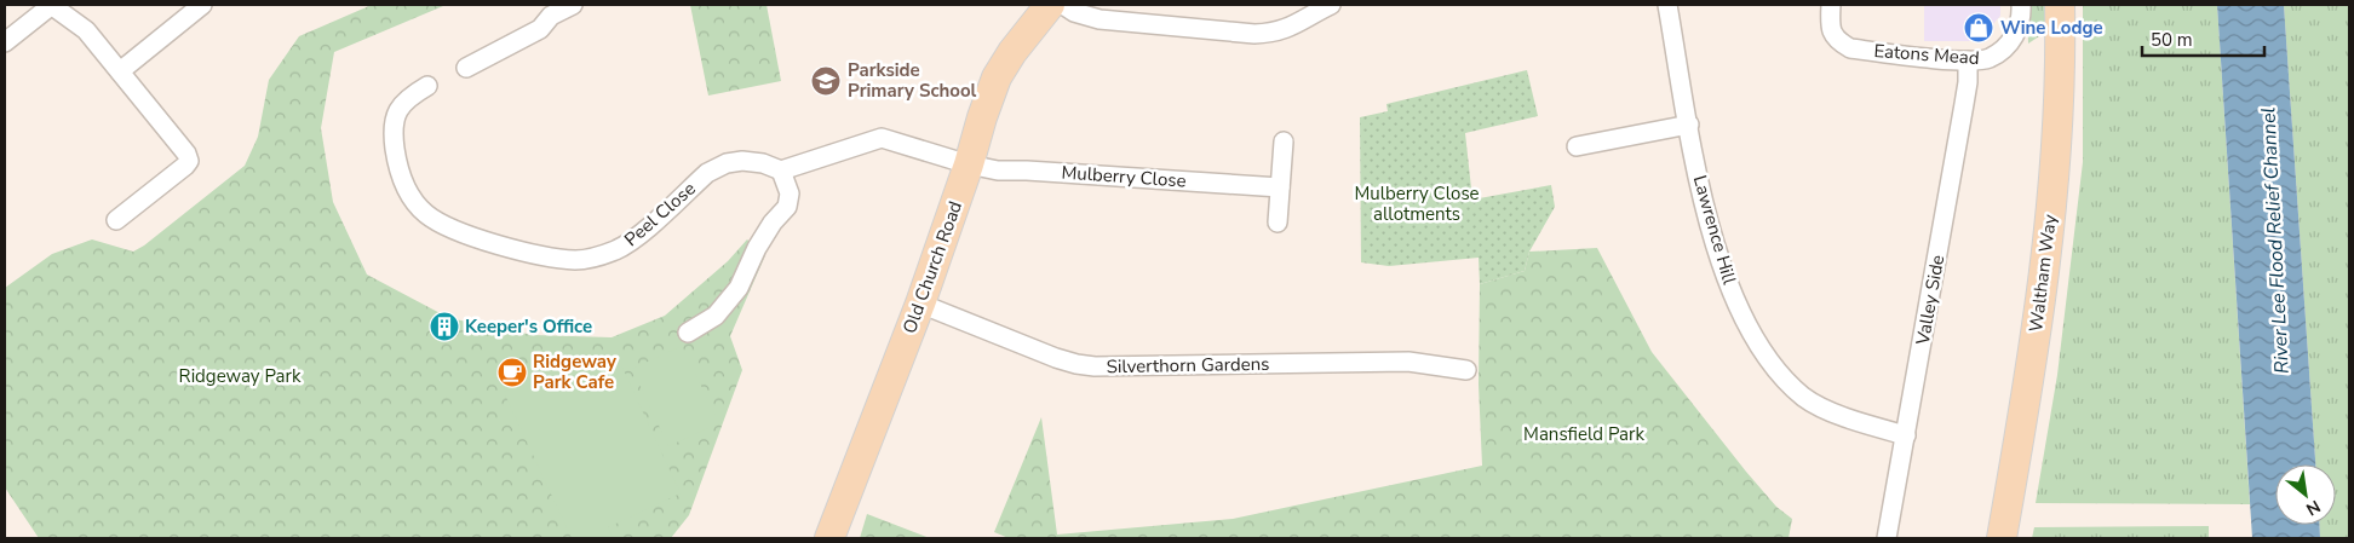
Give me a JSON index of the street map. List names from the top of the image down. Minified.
{"streets":{"main road":["Old Church Road","Waltham Way"],"street":["Eatons Mead","Mulberry Close","Peel Close","Lawrence Hill","Valley Side","Silverthorn Gardens"]},"crossings":[["Eatons Mead","Valley Side"],["Mulberry Close","Old Church Road"],["Lawrence Hill","Valley Side"],["Old Church Road","Silverthorn Gardens"]],"water":["River Lee Flood Relief Channel"],"parks":["Mulberry Close allotments","Ridgeway Park","Mansfield Park"],"places":{"shop":["Wine Lodge"],"school or university":["Parkside Primary School"],"building":["Keeper's Office"],"cafe":["Ridgeway Park Cafe"]},"scale_bar":"50 m","north":"bottom right"}
